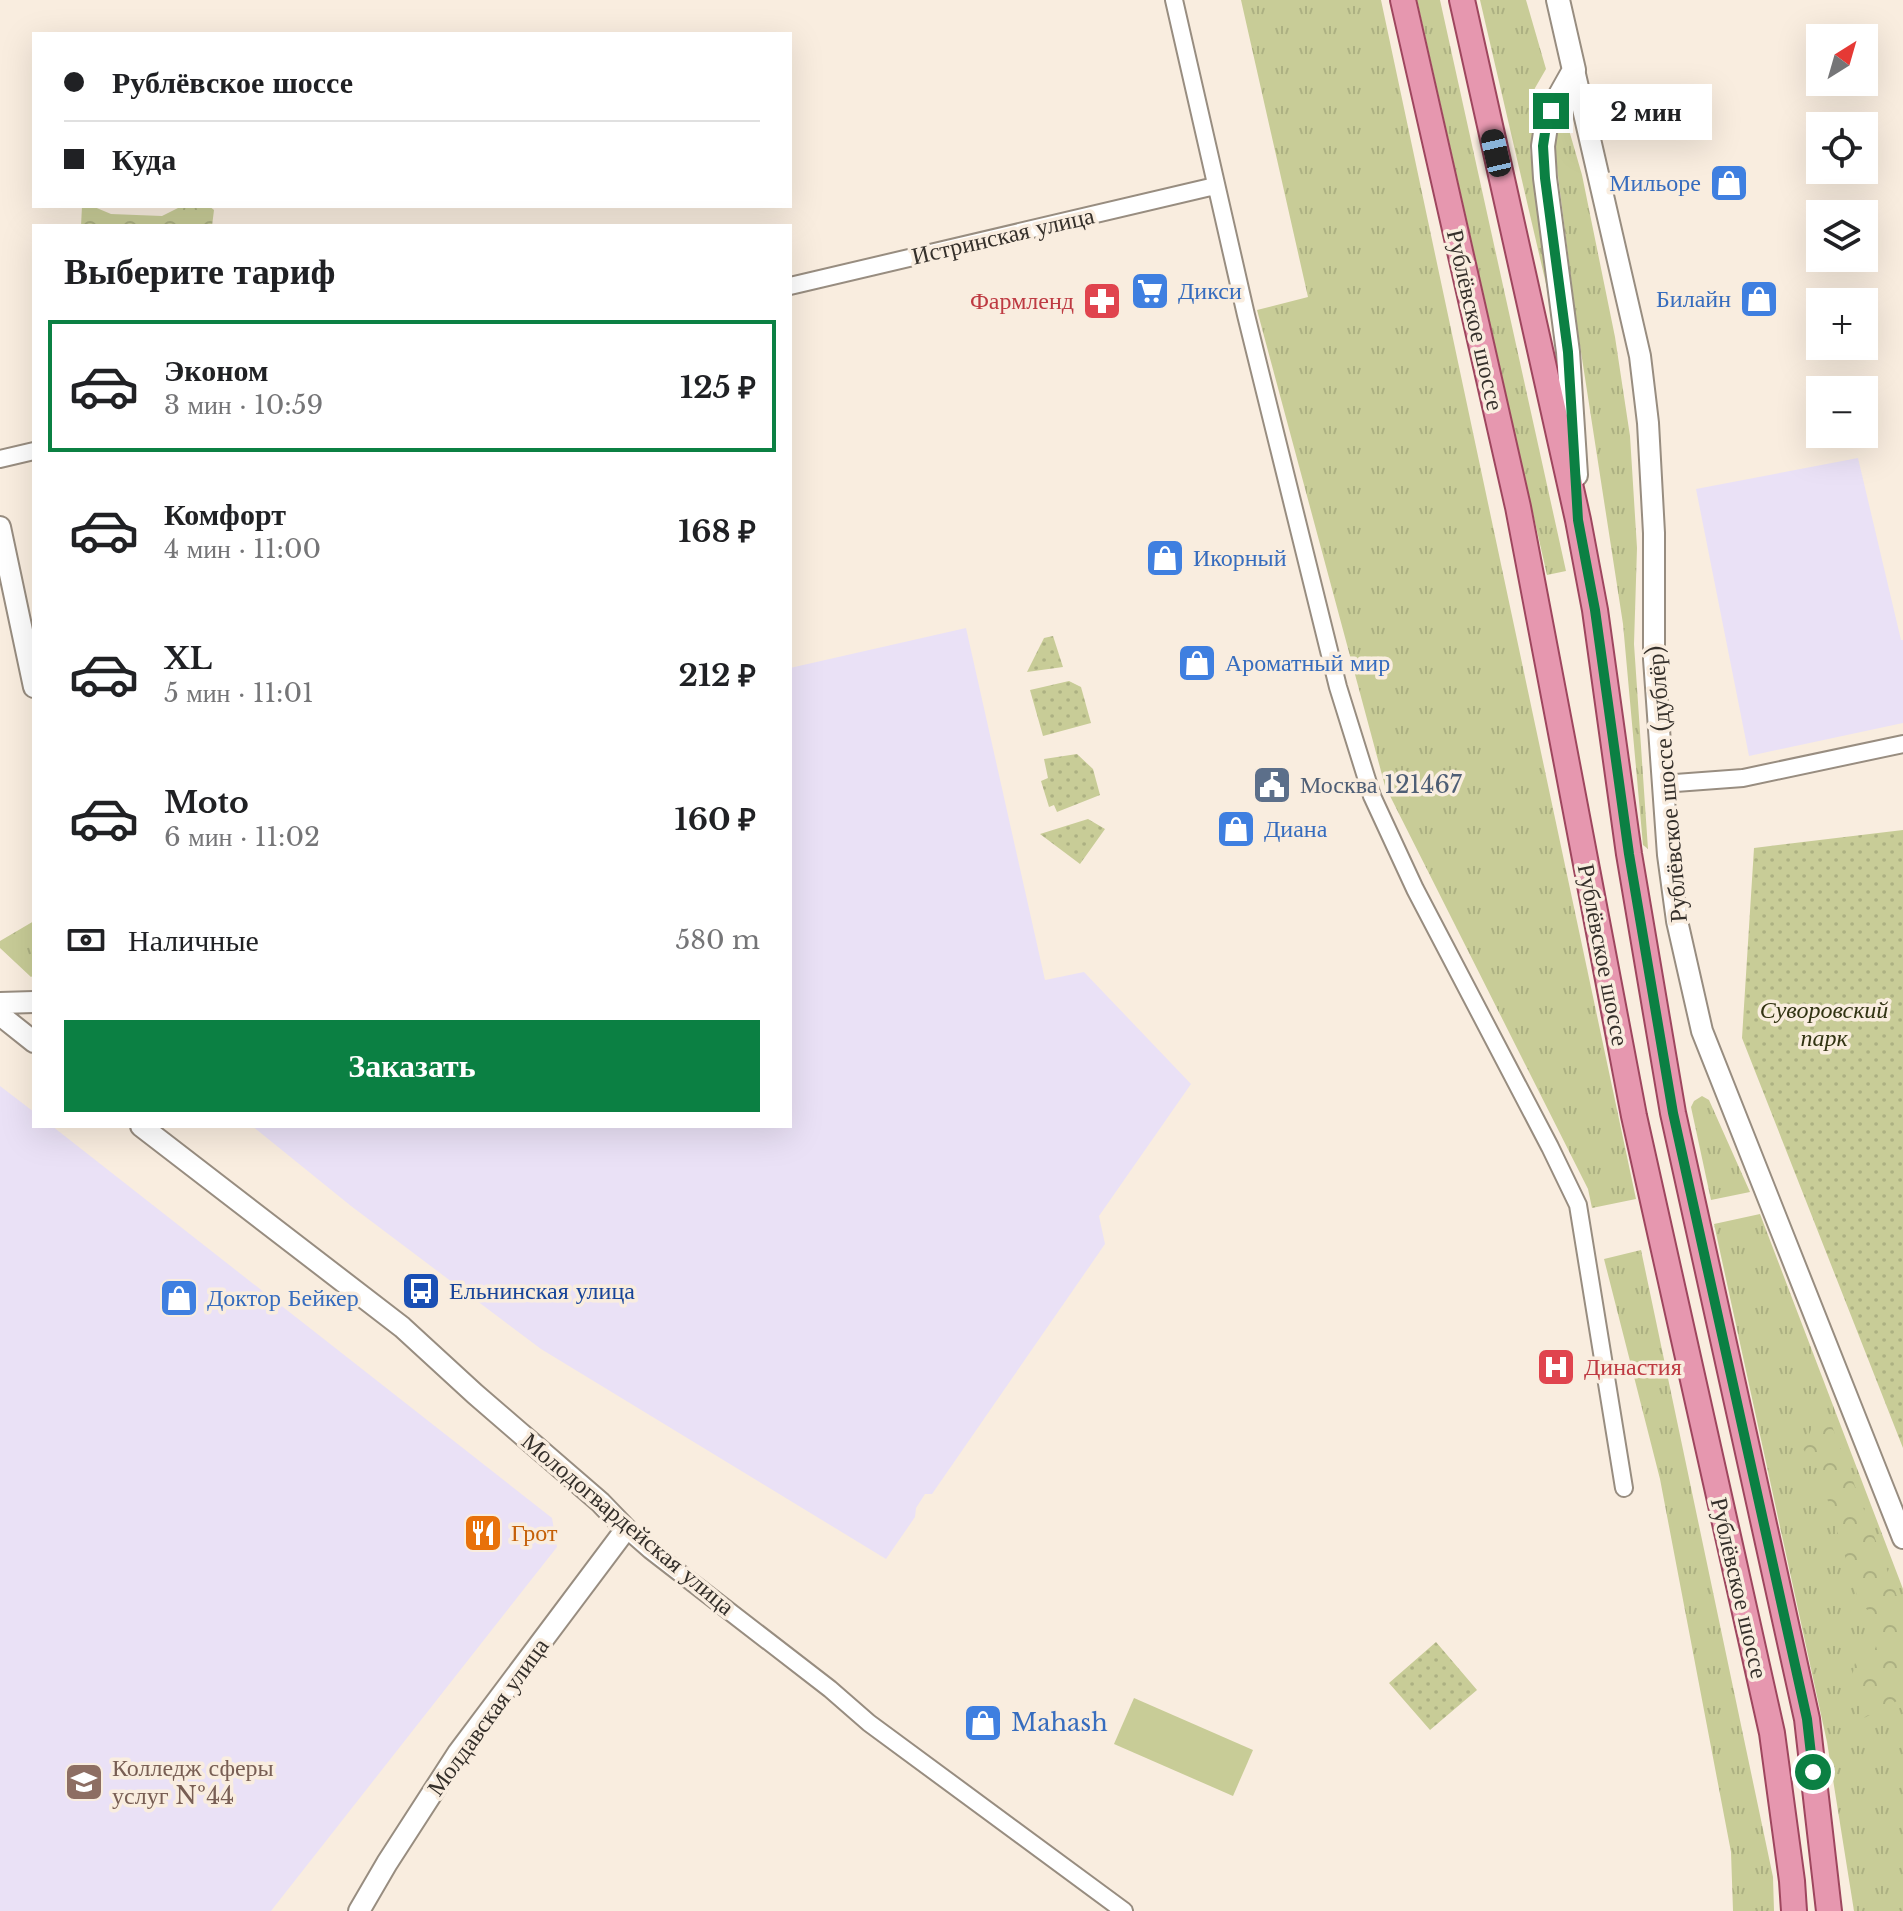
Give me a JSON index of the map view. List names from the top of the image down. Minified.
{"streets":{"main road":["Рублёвское шоссе","Рублёвское шоссе (дублёр)"],"street":["Истринская улица","Молодогвардейская улица","Молдавская улица"]},"crossings":[["Молодогвардейская улица","Молдавская улица"]],"parks":["Суворовский парк"],"places":{"shop":["Мильоре","Билайн","Икорный","Ароматный мир","Диана","Доктор Бейкер","Mahash"],"supermarket":["Дикси"],"pharmacy":["Фармленд"],"public building":["Москва 121467"],"bus stop":["Ельнинская улица"],"hospital":["Династия"],"restaurant":["Грот"],"school or university":["Колледж сферы услуг №44"]},"north":"top right","page":{"map_buttons":["+","−"],"banner":["Рублёвское шоссе","Куда"],"bubble":"2 мин","heading":"Выберите тариф","list":[{"name":"Эконом","note":"3 мин · 10:59","value":"125 ₽"},{"name":"Комфорт","note":"4 мин · 11:00","value":"168 ₽"},{"name":"XL","note":"5 мин · 11:01","value":"212 ₽"},{"name":"Moto","note":"6 мин · 11:02","value":"160 ₽"}],"pay":["Наличные","580 m"],"buttons":"Заказать"}}
